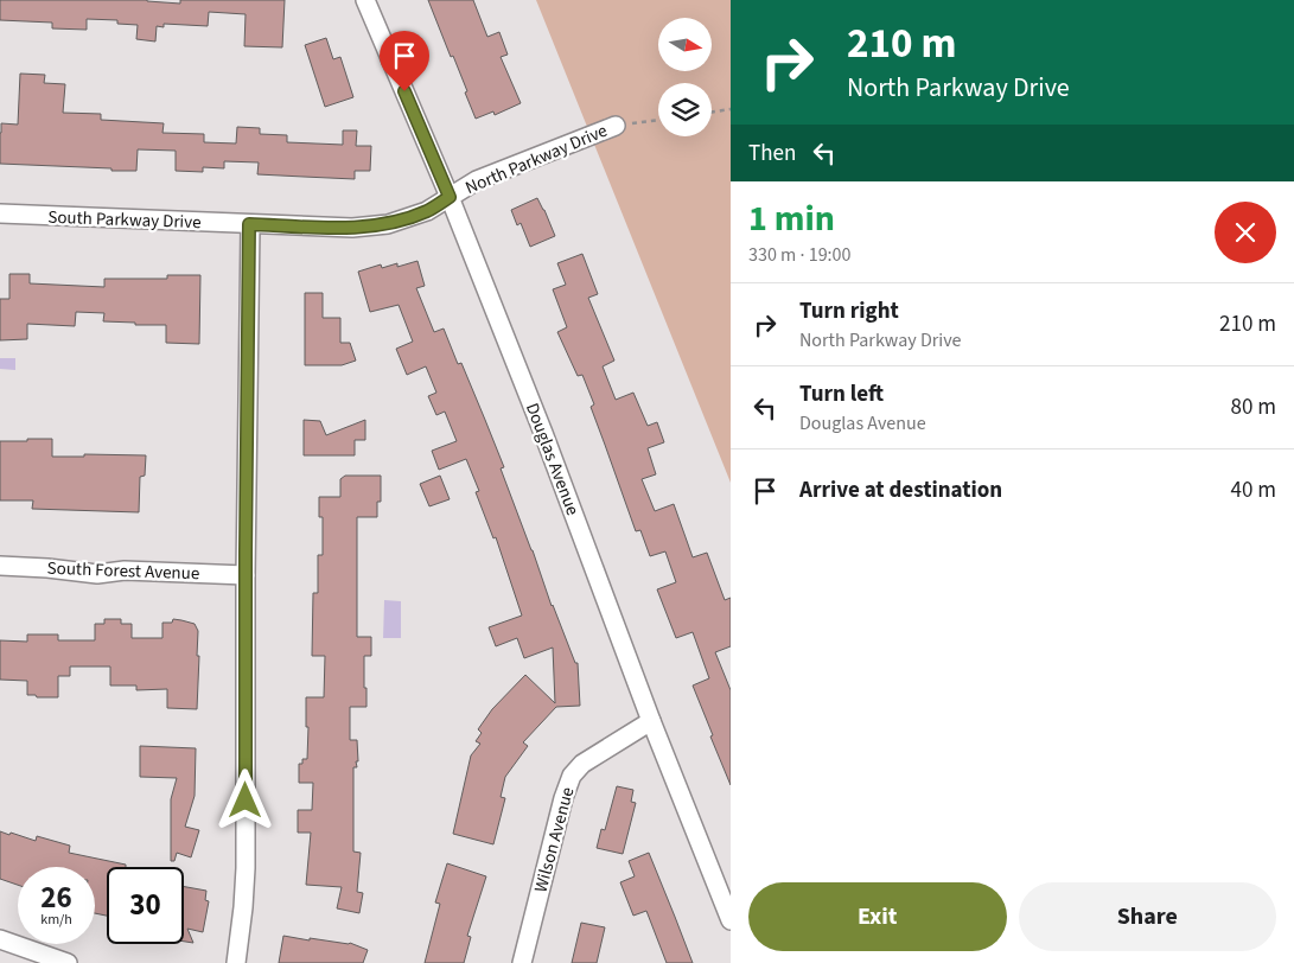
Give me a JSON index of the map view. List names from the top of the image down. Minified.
{"streets":{"street":["North Parkway Drive","South Parkway Drive","Douglas Avenue","South Forest Avenue","Wilson Avenue"]},"crossings":[["North Parkway Drive","South Parkway Drive"],["North Parkway Drive","Douglas Avenue"],["Douglas Avenue","Wilson Avenue"]],"north":"right","page":{"turn":["210 m","North Parkway Drive"],"then":"Then","heading":["1 min","330 m · 19:00"],"list":[{"name":"Turn right","note":"North Parkway Drive","value":"210 m"},{"name":"Turn left","note":"Douglas Avenue","value":"80 m"},{"name":"Arrive at destination","value":"40 m"}],"speed":"26 km/h","limit":"30","buttons":["Exit","Share"]}}
